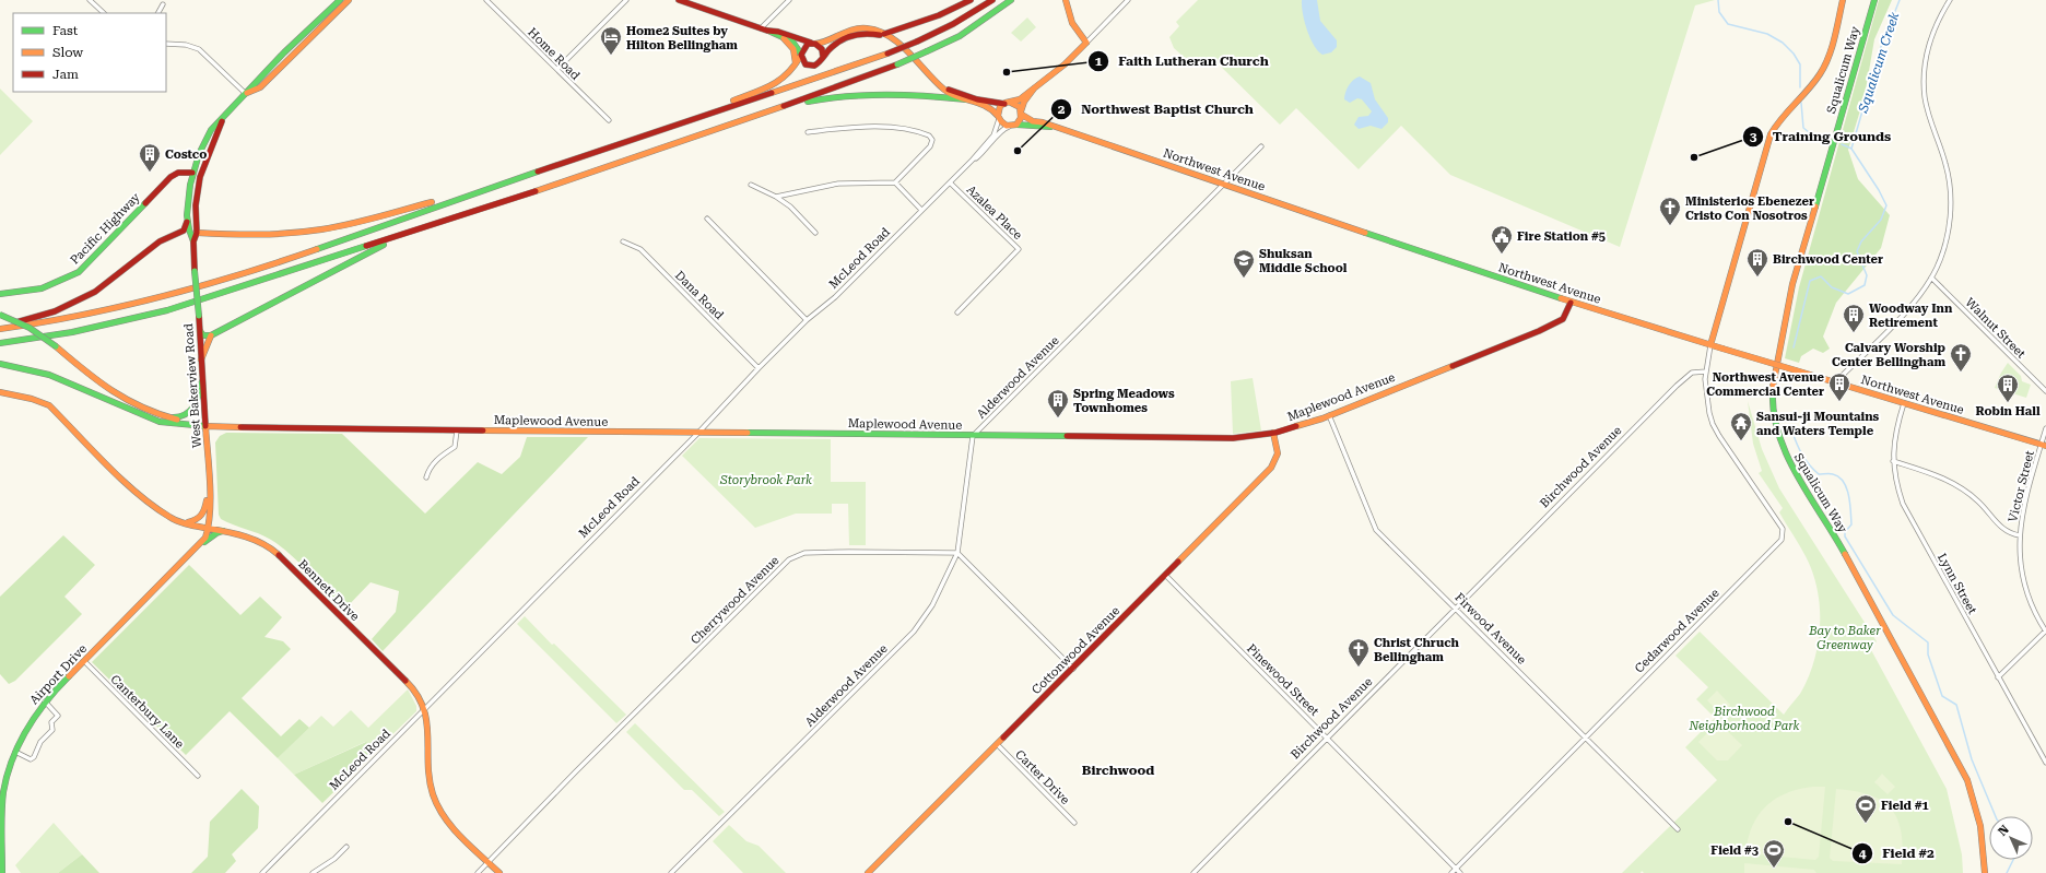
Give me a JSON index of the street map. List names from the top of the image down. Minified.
{"streets":{"main road":["Squalicum Way","Northwest Avenue","Pacific Highway","West Bakerview Road","Maplewood Avenue","Bennett Drive","Cottonwood Avenue","Airport Drive"],"street":["Home Road","Azalea Place","McLeod Road","Dana Road","Walnut Street","Alderwood Avenue","Birchwood Avenue","Victor Street","Lynn Street","Cherrywood Avenue","Firwood Avenue","Cedarwood Avenue","Pinewood Street","Canterbury Lane","Carter Drive"]},"crossings":[["Northwest Avenue","McLeod Road"],["Northwest Avenue","Alderwood Avenue"],["Northwest Avenue","Maplewood Avenue"],["Northwest Avenue","Victor Street"],["Northwest Avenue","Lynn Street"],["Azalea Place","McLeod Road"],["Pacific Highway","West Bakerview Road"],["McLeod Road","Dana Road"],["McLeod Road","Maplewood Avenue"],["McLeod Road","Bennett Drive"],["Alderwood Avenue","Maplewood Avenue"],["Alderwood Avenue","Cherrywood Avenue"],["West Bakerview Road","Maplewood Avenue"],["West Bakerview Road","Bennett Drive"],["West Bakerview Road","Airport Drive"],["Maplewood Avenue","Firwood Avenue"],["Maplewood Avenue","Cottonwood Avenue"],["Birchwood Avenue","Firwood Avenue"],["Birchwood Avenue","Cedarwood Avenue"],["Birchwood Avenue","Pinewood Street"],["Bennett Drive","Cherrywood Avenue"],["Bennett Drive","Airport Drive"],["Firwood Avenue","Cedarwood Avenue"],["Cedarwood Avenue","Pinewood Street"],["Cottonwood Avenue","Pinewood Street"],["Cottonwood Avenue","Carter Drive"],["Airport Drive","Canterbury Lane"]],"districts":["Birchwood"],"water":["Squalicum Creek"],"parks":["Storybrook Park","Bay to Baker Greenway","Birchwood Neighborhood Park"],"places":{"hotel":["Home2 Suites by Hilton Bellingham"],"other":["Faith Lutheran Church","Northwest Baptist Church","Training Grounds","Field #2"],"building":["Costco","Birchwood Center","Woodway Inn Retirement","Northwest Avenue Commercial Center","Robin Hall","Spring Meadows Townhomes"],"church":["Ministerios Ebenezer Cristo Con Nosotros","Calvary Worship Center Bellingham","Christ Chruch Bellingham"],"public building":["Fire Station #5"],"school or university":["Shuksan Middle School"],"temple":["Sansui-ji Mountains and Waters Temple"],"sports":["Field #1","Field #3"]},"legend":["Fast","Slow","Jam"],"north":"top left"}
